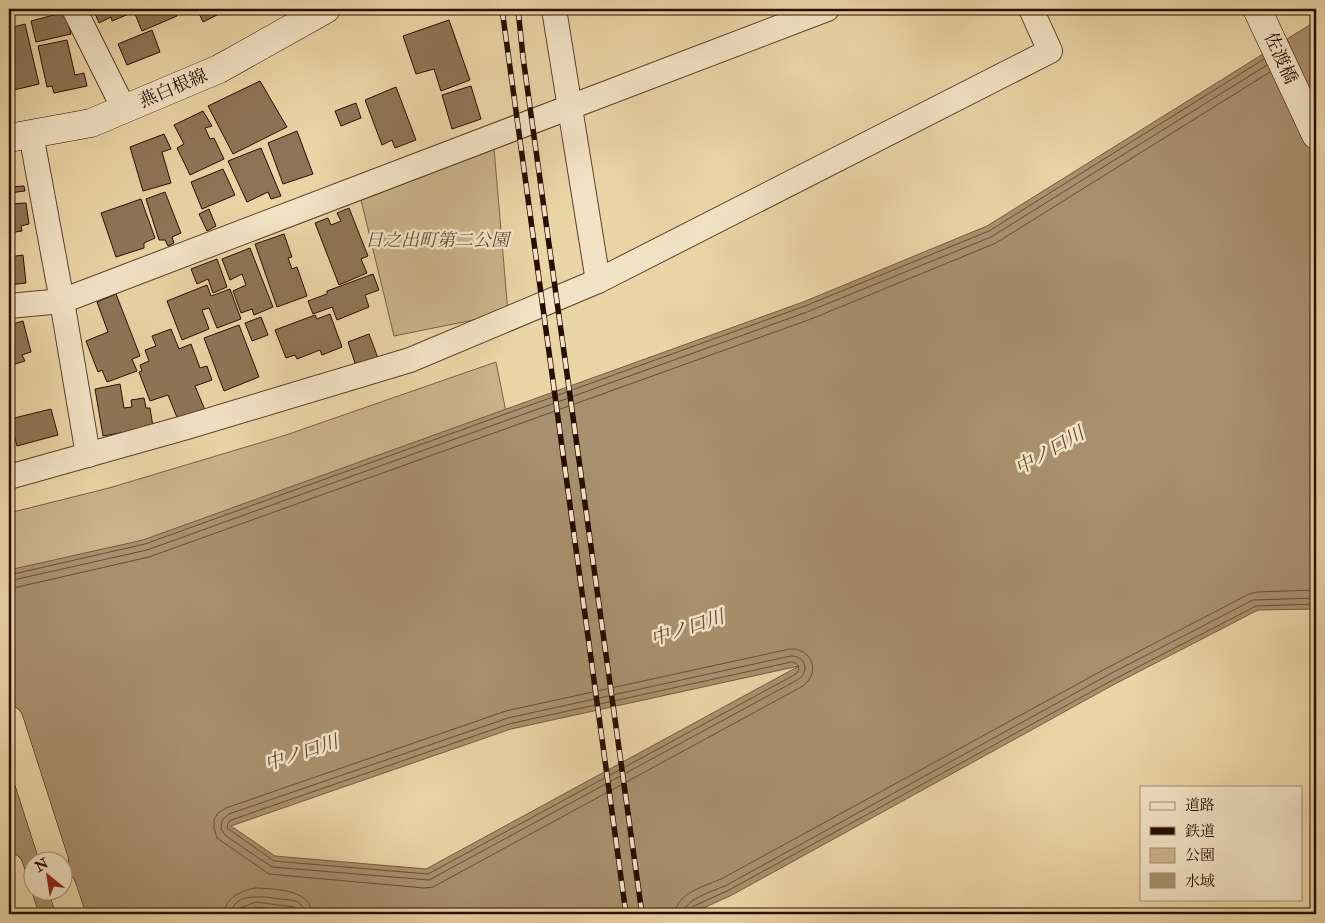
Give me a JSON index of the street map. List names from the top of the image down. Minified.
{"streets":{"main road":["佐渡橋","燕白根線"]},"water":["中ノ口川"],"parks":["日之出町第二公園"],"legend":["道路","鉄道","公園","水域"],"north":"top left"}
